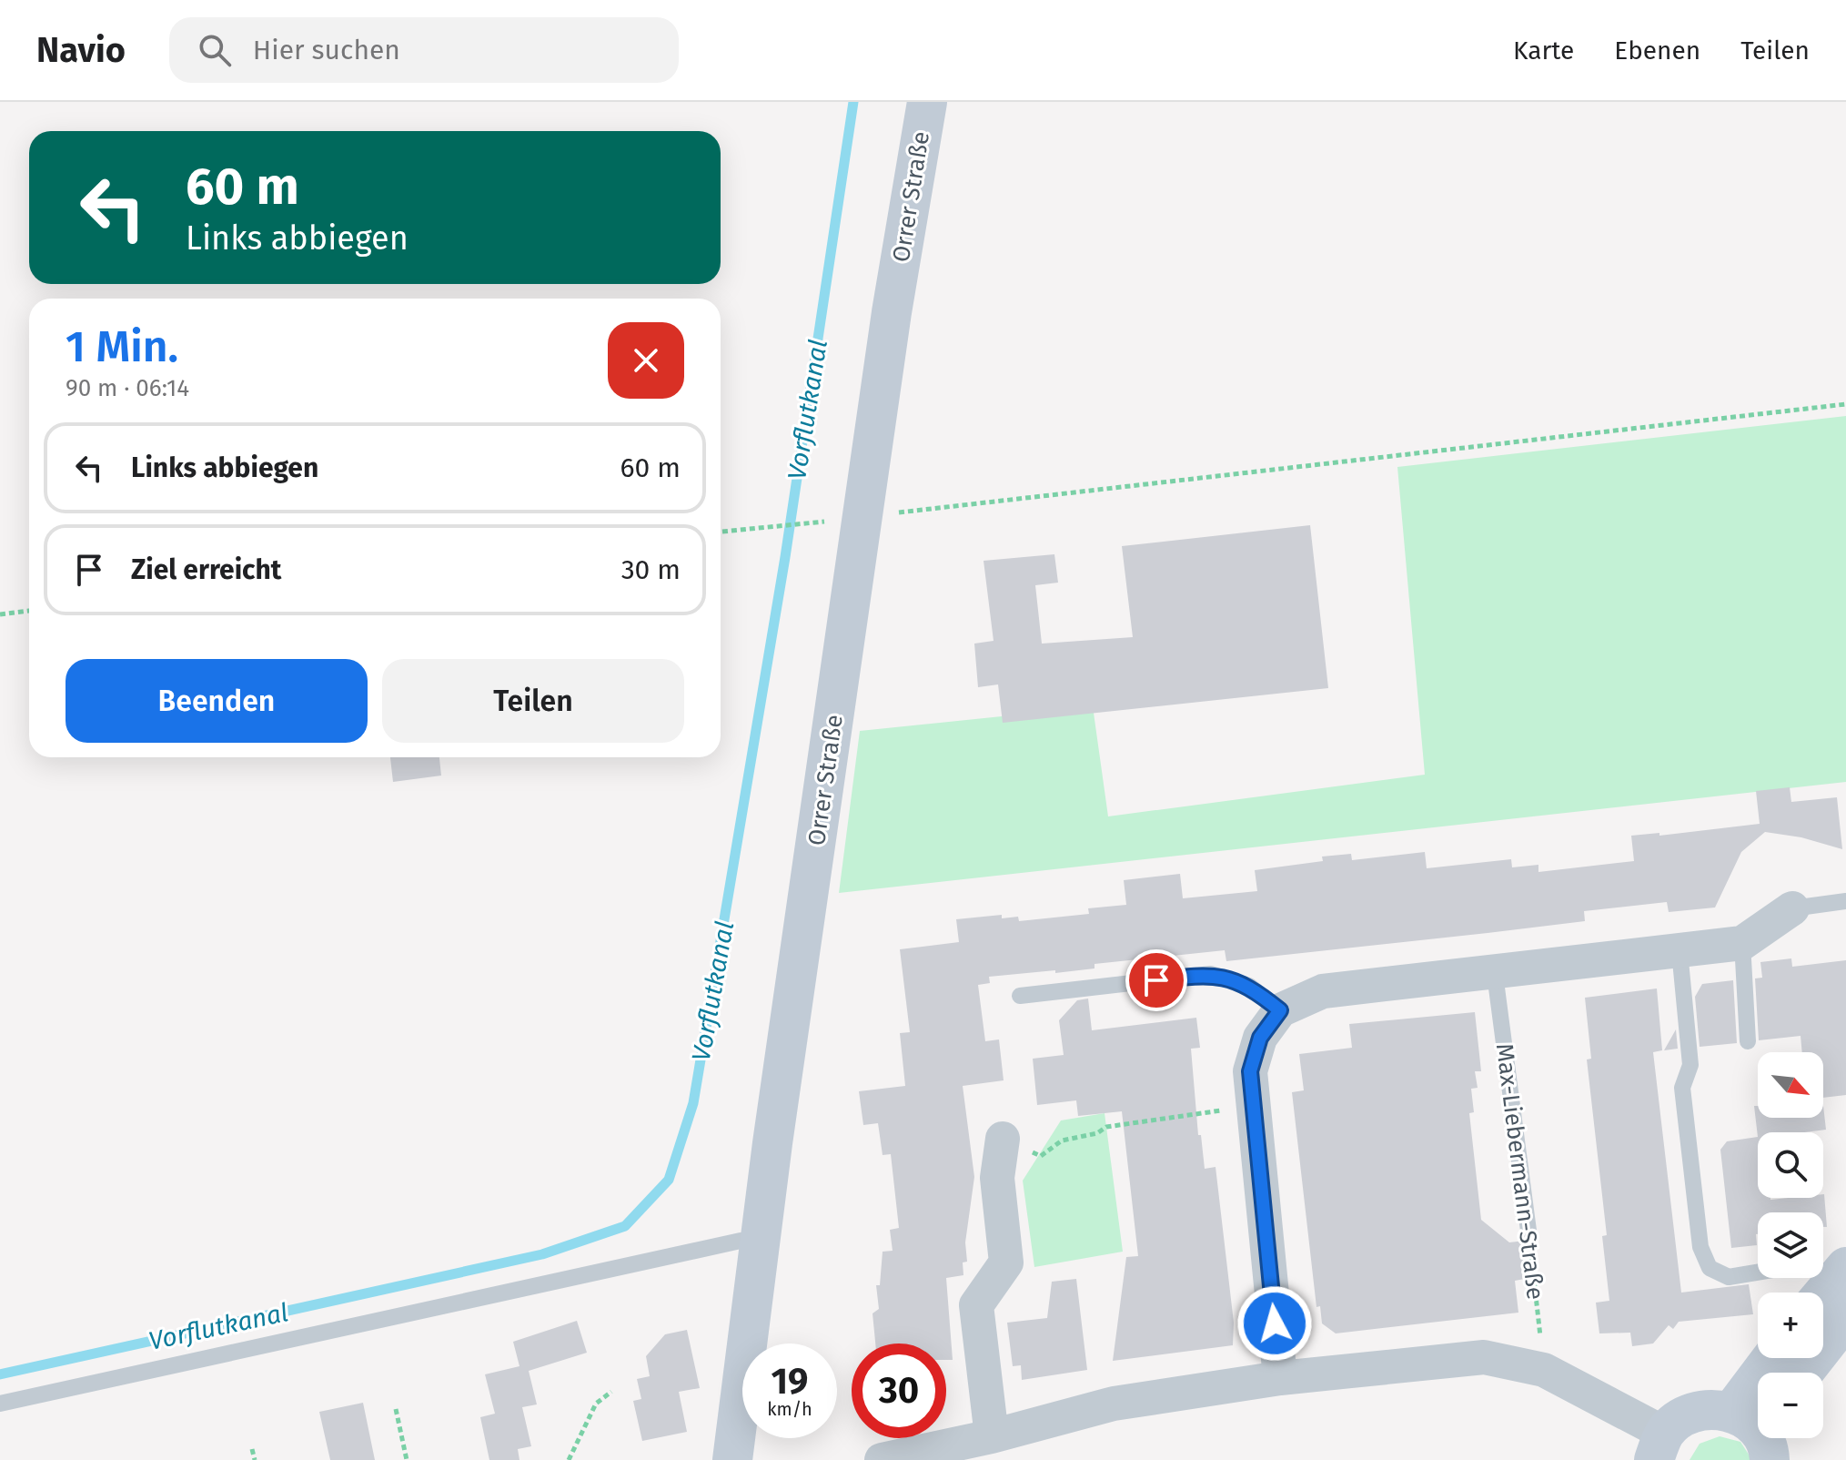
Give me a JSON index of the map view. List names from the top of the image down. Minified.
{"streets":{"main road":["Orrer Straße"],"lane":["Max-Liebermann-Straße"]},"water":["Vorflutkanal"],"north":"bottom right","page":{"header":"Navio","search":"Hier suchen","nav":["Karte","Ebenen","Teilen"],"turn":["60 m","Links abbiegen"],"heading":["1 Min.","90 m · 06:14"],"list":[{"name":"Links abbiegen","value":"60 m"},{"name":"Ziel erreicht","value":"30 m"}],"buttons":["Beenden","Teilen"],"map_buttons":["+","−"],"speed":"19 km/h","limit":"30"}}
